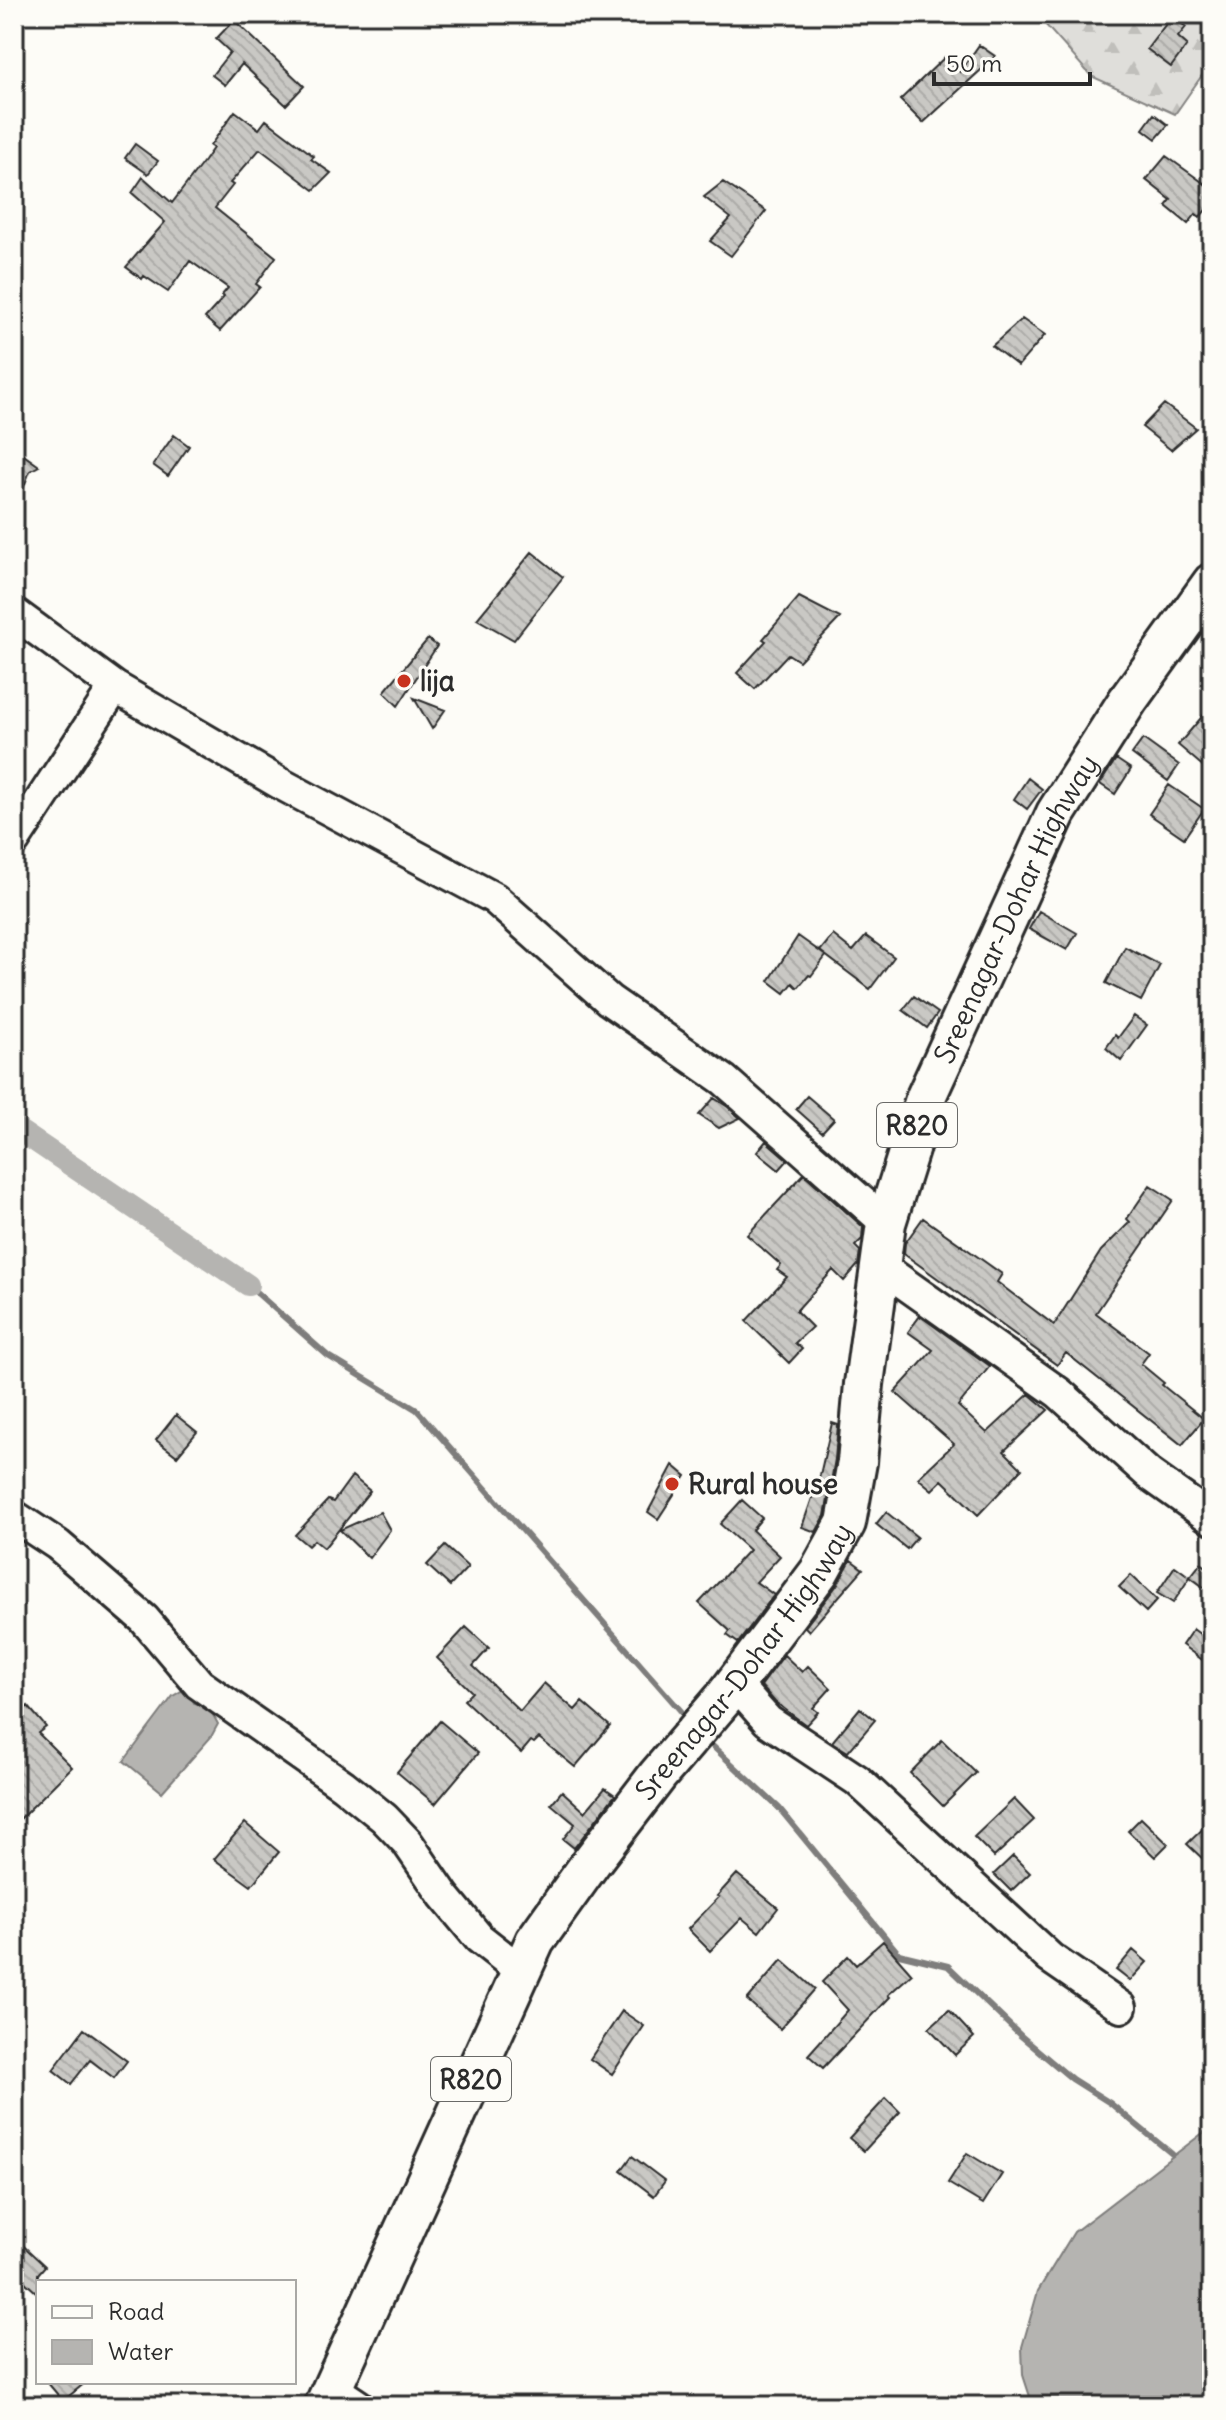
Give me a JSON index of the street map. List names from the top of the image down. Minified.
{"streets":{"main road":["Sreenagar-Dohar Highway","R820"]},"places":["lija","Rural house"],"legend":["Road","Water"],"scale_bar":"50 m"}
